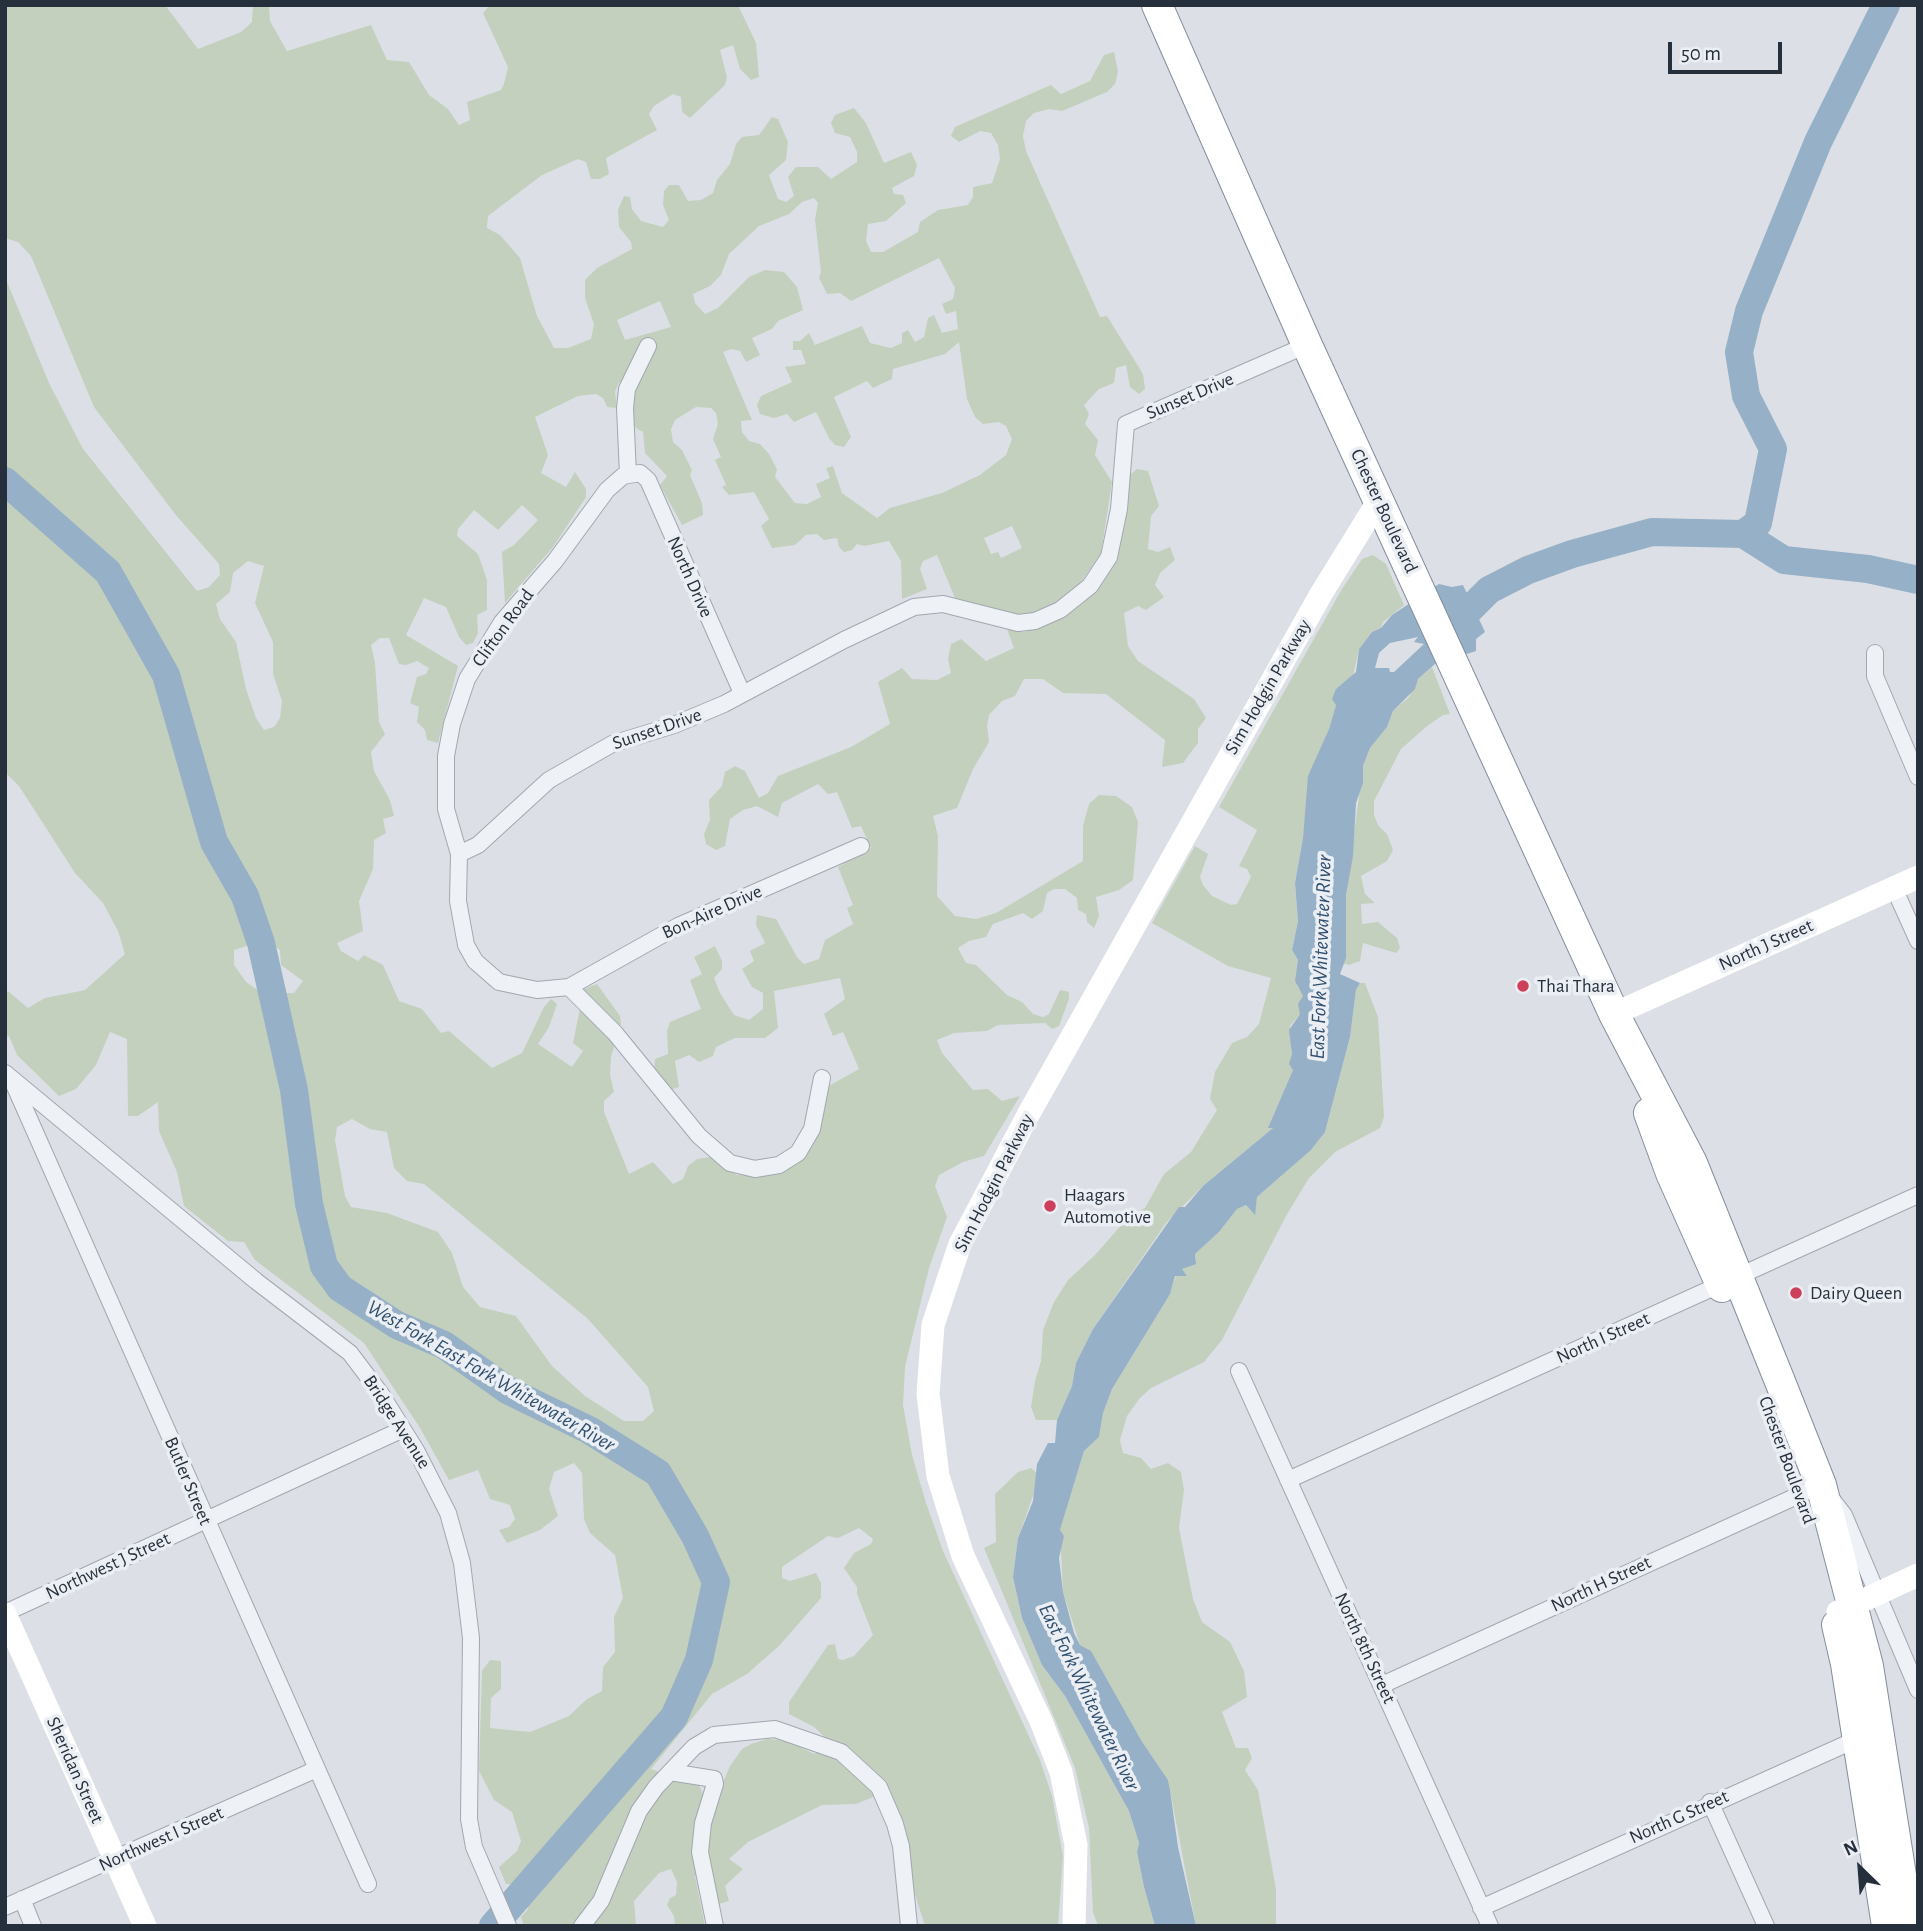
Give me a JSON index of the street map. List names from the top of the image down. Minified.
{"streets":{"highway":["Chester Boulevard"],"street":["Sunset Drive","North Drive","Clifton Road","Sim Hodgin Parkway","Bon-Aire Drive","North J Street","North I Street","Bridge Avenue","Butler Street","Northwest J Street","North H Street","North 8th Street","Sheridan Street","North G Street","Northwest I Street"]},"crossings":[["Sunset Drive","Chester Boulevard"],["Sunset Drive","North Drive"],["Sunset Drive","Clifton Road"],["Chester Boulevard","Sim Hodgin Parkway"],["Chester Boulevard","North J Street"],["Chester Boulevard","North I Street"],["Chester Boulevard","North H Street"],["Chester Boulevard","North G Street"],["North Drive","Clifton Road"],["North I Street","North 8th Street"],["Bridge Avenue","Butler Street"],["Bridge Avenue","Northwest J Street"],["Butler Street","Northwest J Street"],["Butler Street","Northwest I Street"],["Northwest J Street","Sheridan Street"],["North H Street","North 8th Street"],["North 8th Street","North G Street"],["Sheridan Street","Northwest I Street"]],"water":["East Fork Whitewater River","West Fork East Fork Whitewater River"],"places":["Thai Thara","Haagars Automotive","Dairy Queen"],"scale_bar":"50 m","north":"top left"}
